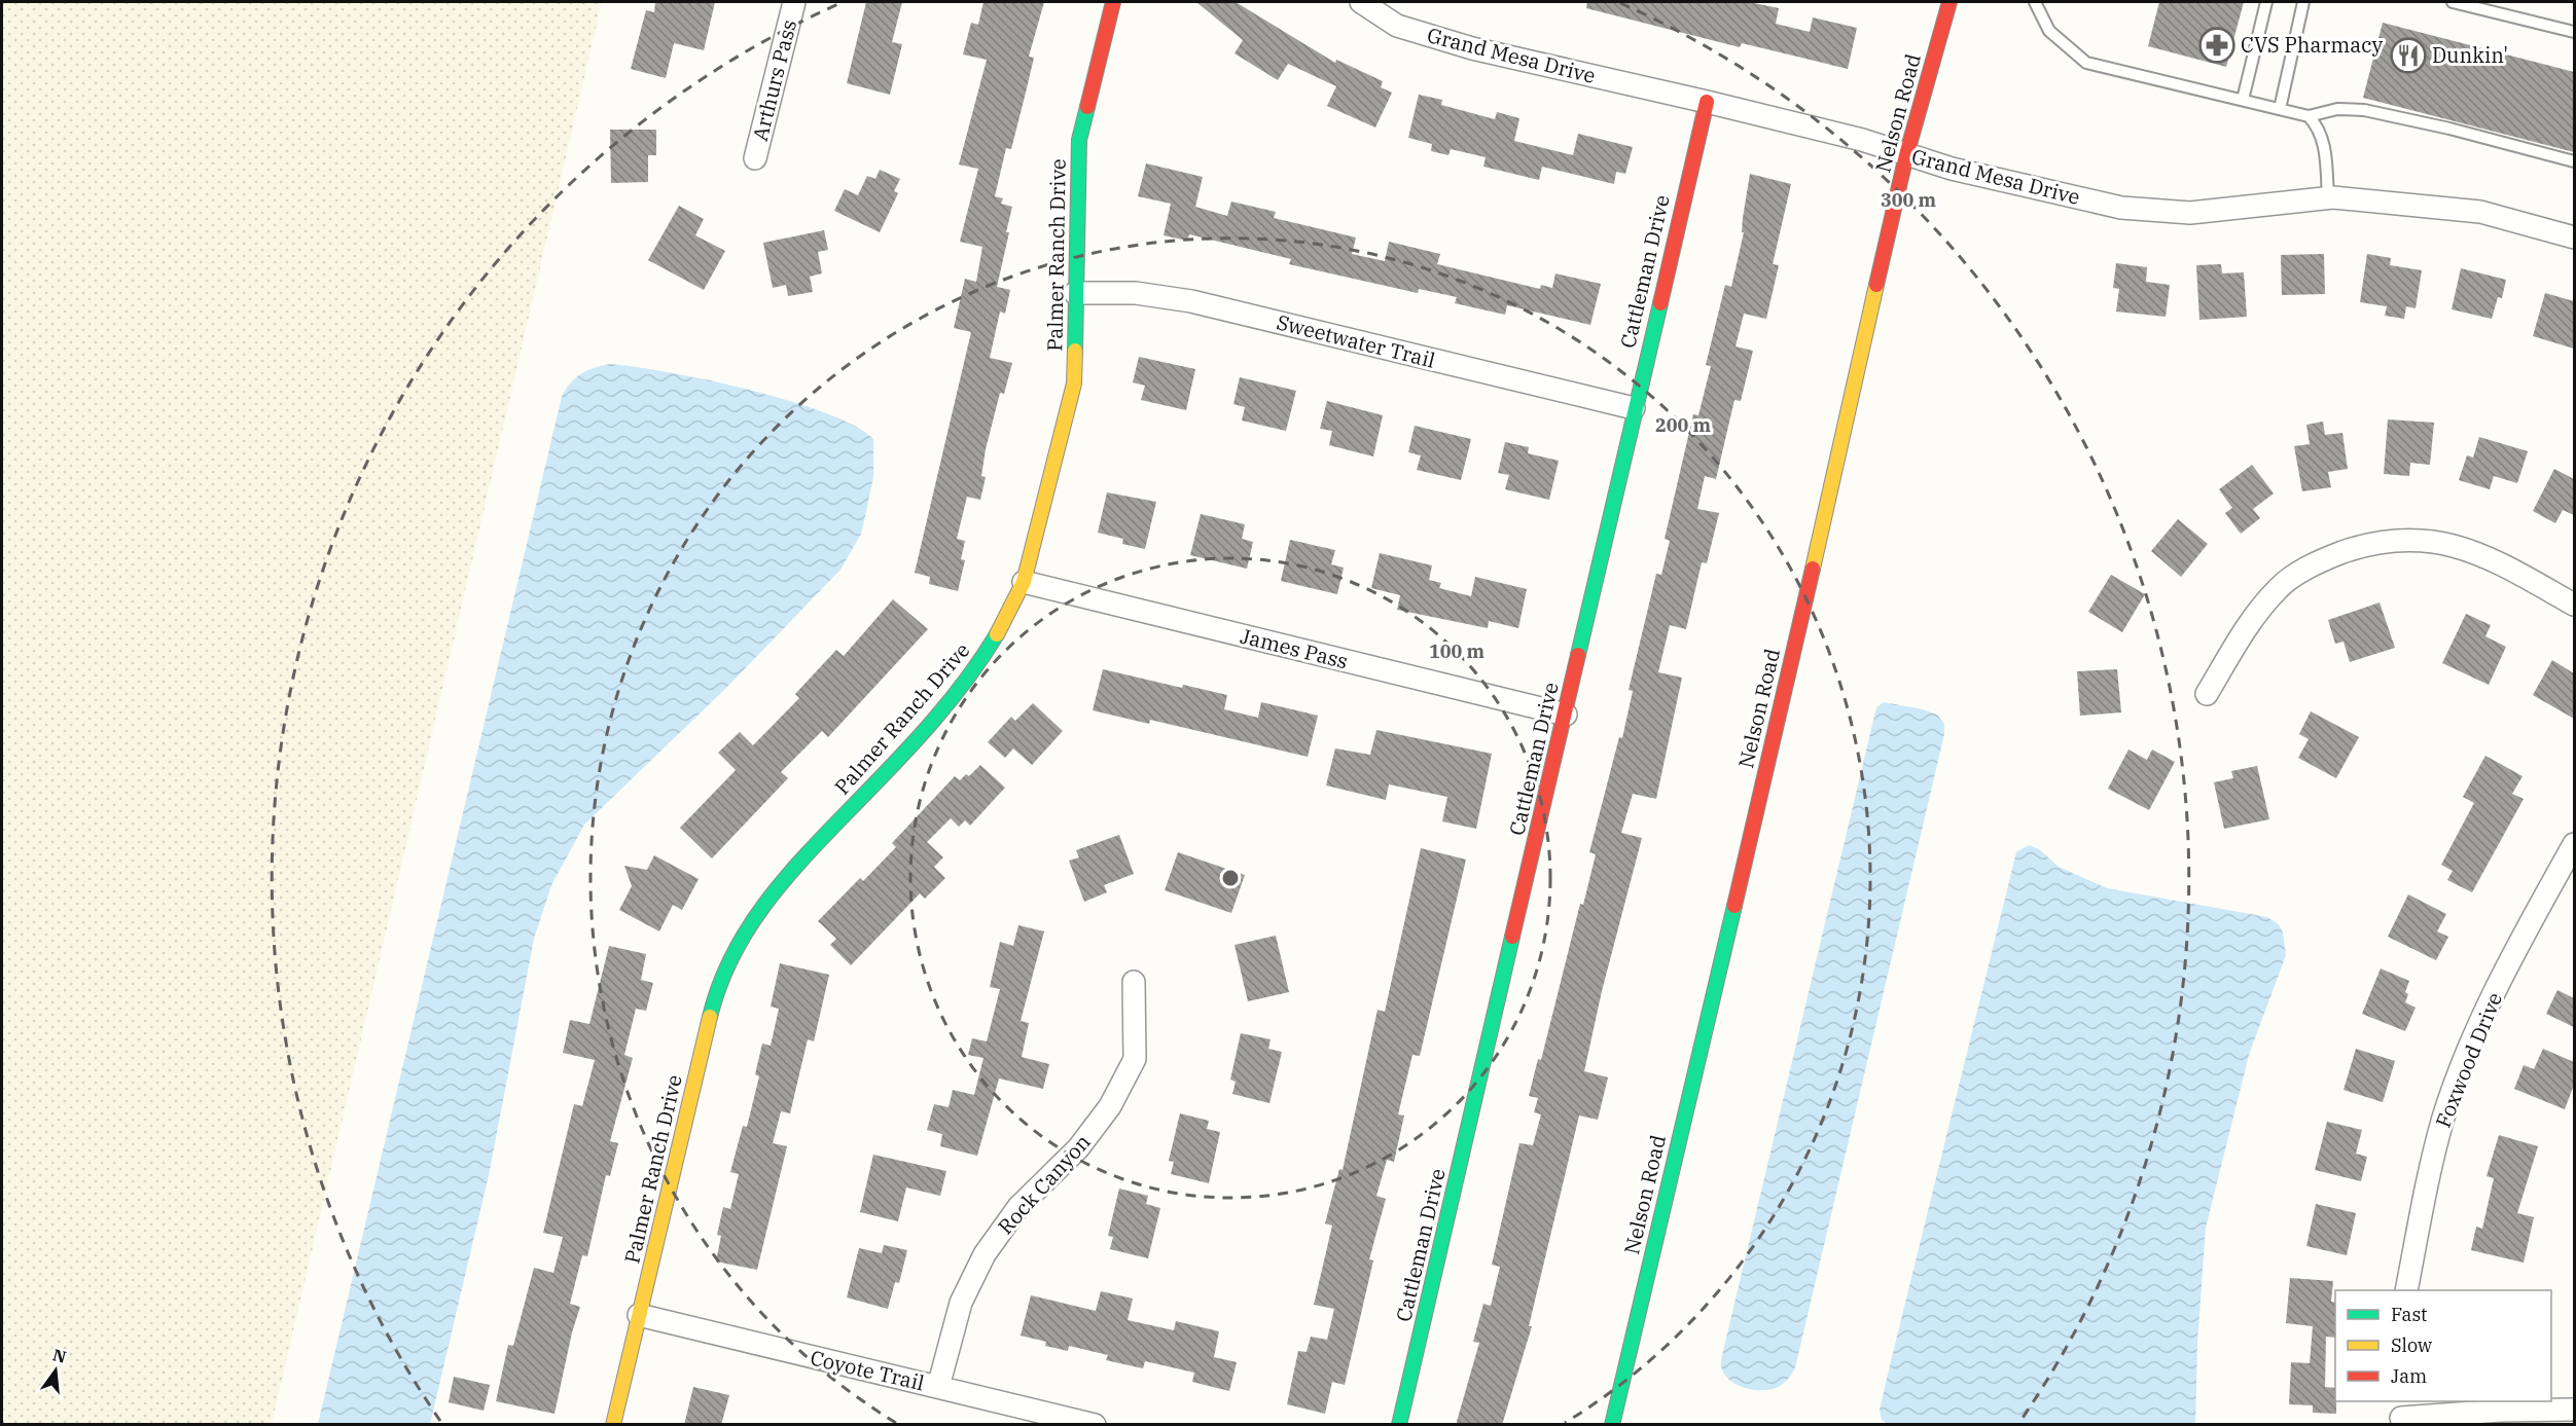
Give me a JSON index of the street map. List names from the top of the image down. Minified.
{"streets":{"street":["Grand Mesa Drive","Arthurs Pass","Nelson Road","Palmer Ranch Drive","Cattleman Drive","Sweetwater Trail","James Pass","Foxwood Drive","Rock Canyon","Coyote Trail"]},"crossings":[["Grand Mesa Drive","Nelson Road"],["Grand Mesa Drive","Cattleman Drive"],["Palmer Ranch Drive","Sweetwater Trail"],["Palmer Ranch Drive","James Pass"],["Palmer Ranch Drive","Coyote Trail"],["Cattleman Drive","Sweetwater Trail"],["Cattleman Drive","James Pass"],["Rock Canyon","Coyote Trail"]],"places":{"pharmacy":["CVS Pharmacy"],"restaurant":["Dunkin'"]},"legend":["Fast","Slow","Jam"],"north":"top","rings":["300 m","200 m","100 m"]}
